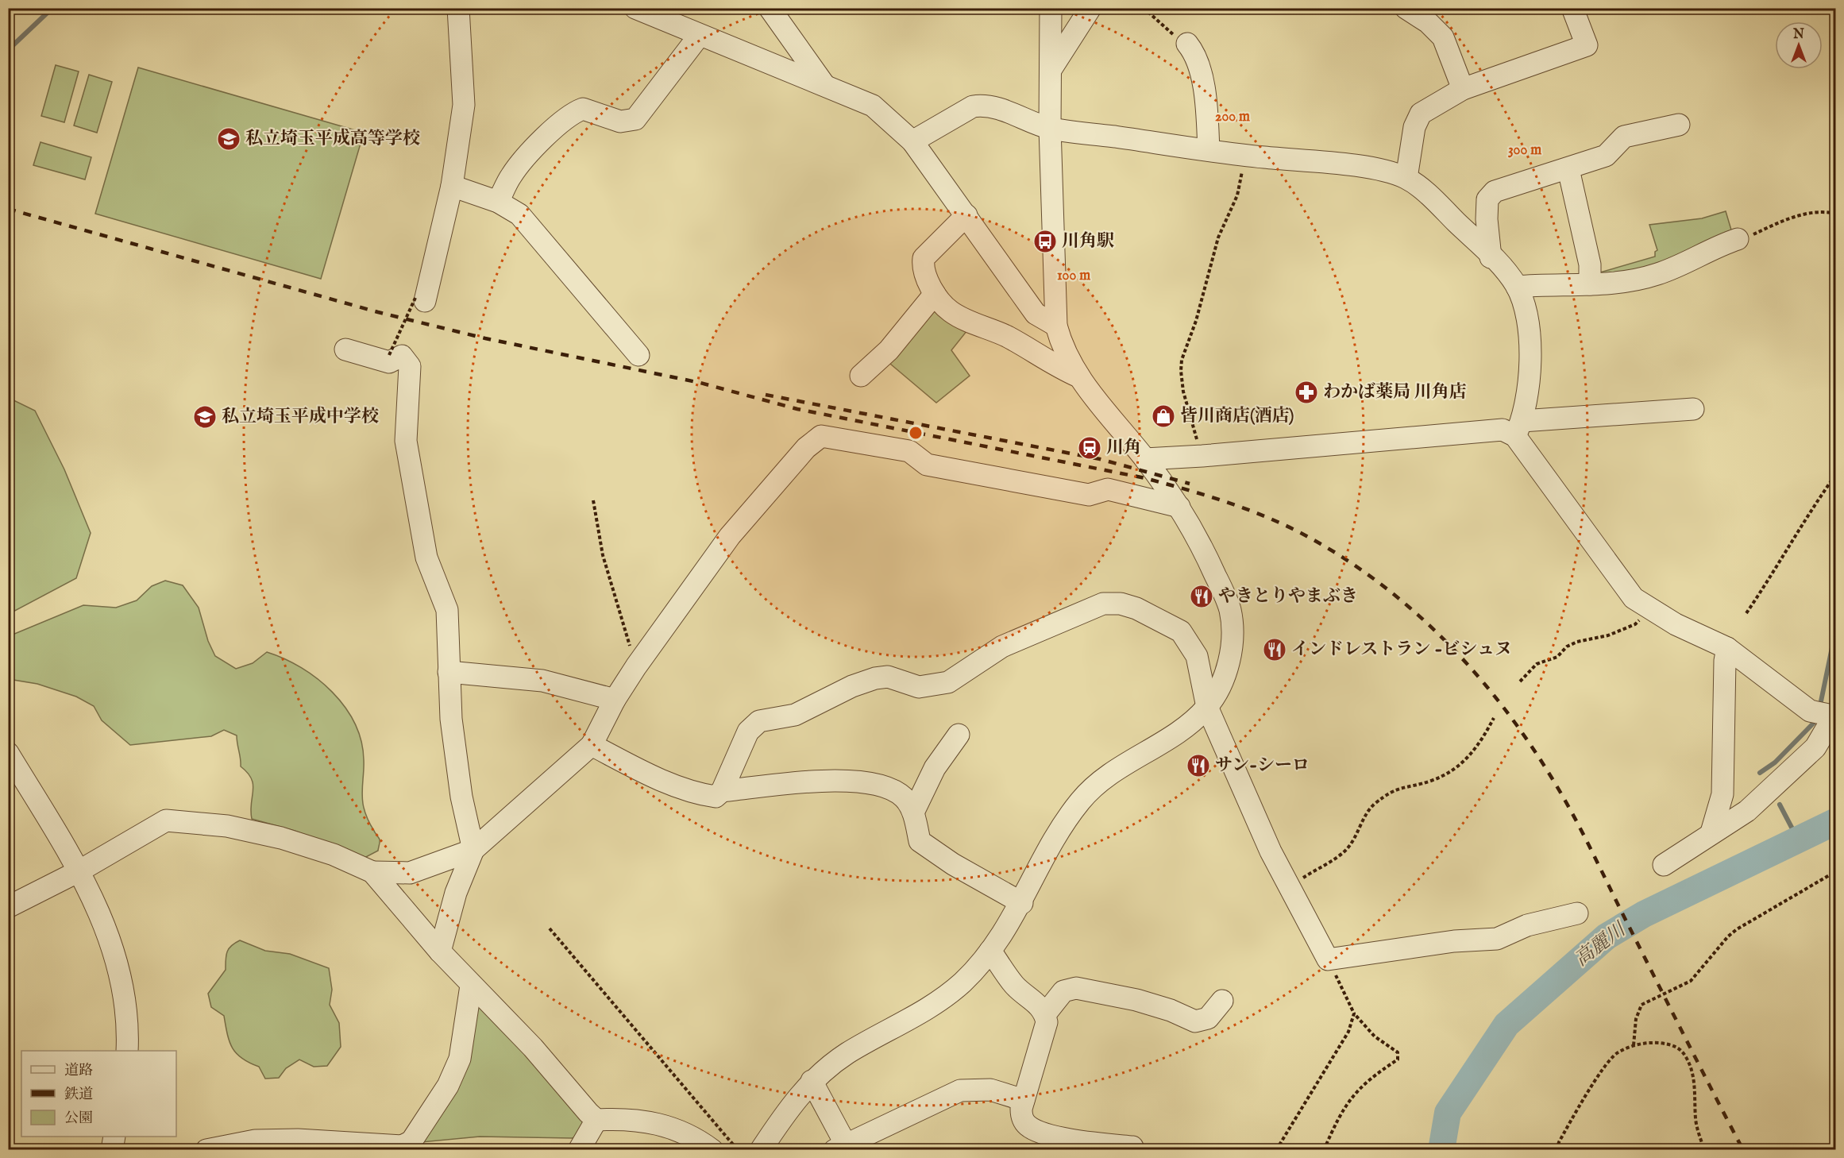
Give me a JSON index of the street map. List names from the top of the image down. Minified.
{"water":["高麗川"],"places":{"school or university":["私立埼玉平成高等学校","私立埼玉平成中学校"],"bus stop":["川角駅"],"pharmacy":["わかば薬局 川角店"],"shop":["皆川商店(酒店)"],"station":["川角"],"restaurant":["やきとりやまぶき","インドレストラン -ビシュヌ","サン-シーロ"]},"legend":["道路","鉄道","公園"],"north":"top","rings":["200 m","300 m","100 m"]}
